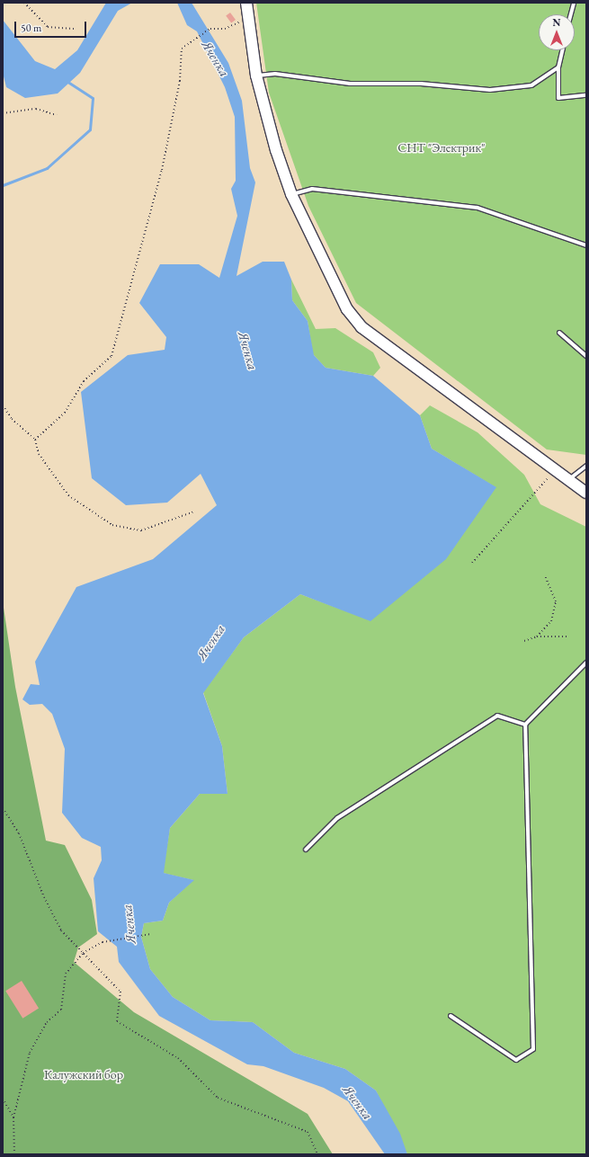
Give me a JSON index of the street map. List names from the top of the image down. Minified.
{"water":["Яченка"],"parks":["СНТ \"Электрик\"","Калужский бор"],"scale_bar":"50 m","north":"top"}
